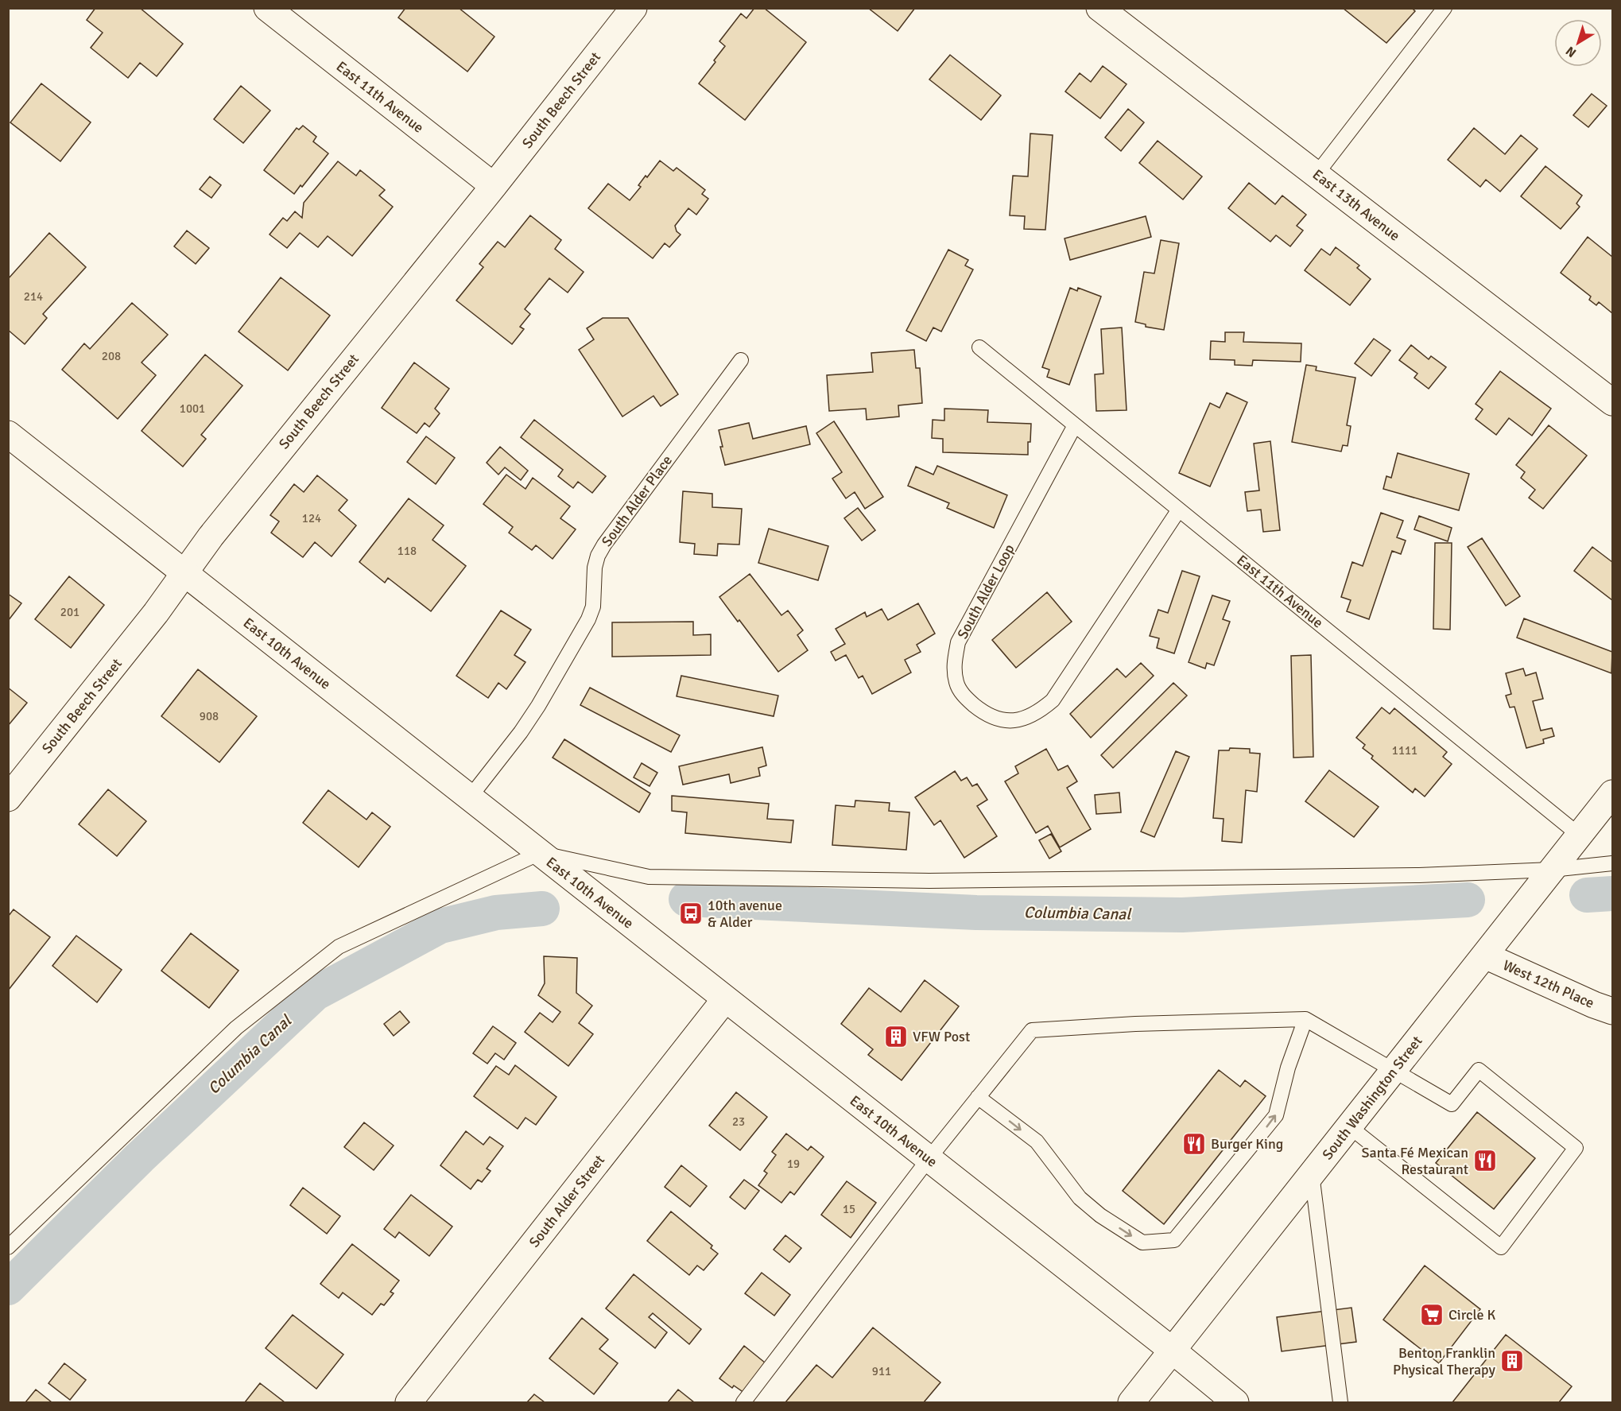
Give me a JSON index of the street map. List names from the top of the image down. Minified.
{"streets":{"street":["East 11th Avenue","South Beech Street","East 13th Avenue","East 10th Avenue","West 12th Place","South Washington Street","South Alder Street"],"lane":["South Alder Place","South Alder Loop"]},"crossings":[["East 11th Avenue","South Beech Street"],["East 11th Avenue","South Alder Loop"],["East 11th Avenue","South Washington Street"],["South Beech Street","East 10th Avenue"],["South Alder Place","East 10th Avenue"],["East 10th Avenue","South Washington Street"],["East 10th Avenue","South Alder Street"],["West 12th Place","South Washington Street"]],"water":["Columbia Canal"],"places":{"bus stop":["10th avenue & Alder"],"building":["VFW Post","Benton Franklin Physical Therapy"],"restaurant":["Burger King","Santa Fé Mexican Restaurant"],"supermarket":["Circle K"]},"house_numbers":["214","208","1001","124","118","201","908","1111","23","19","15","911"],"north":"bottom left"}
